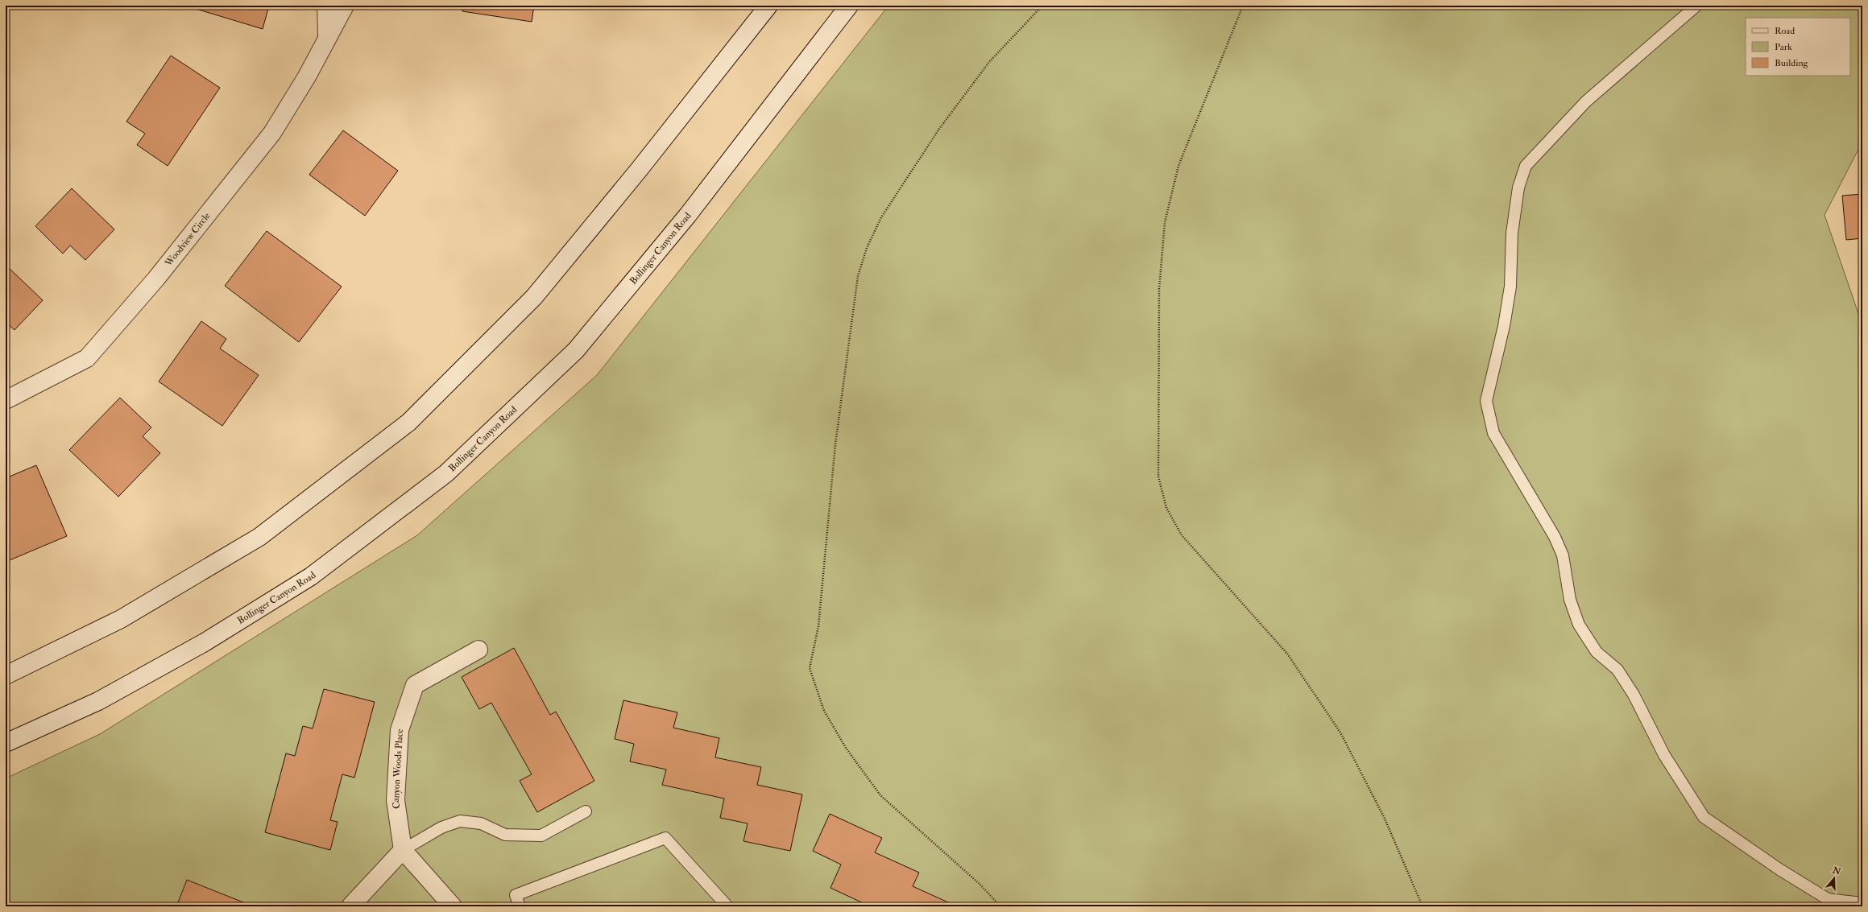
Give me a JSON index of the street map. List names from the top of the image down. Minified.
{"streets":{"main road":["Woodview Circle","Bollinger Canyon Road","Canyon Woods Place"]},"legend":["Road","Park","Building"],"north":"top"}
